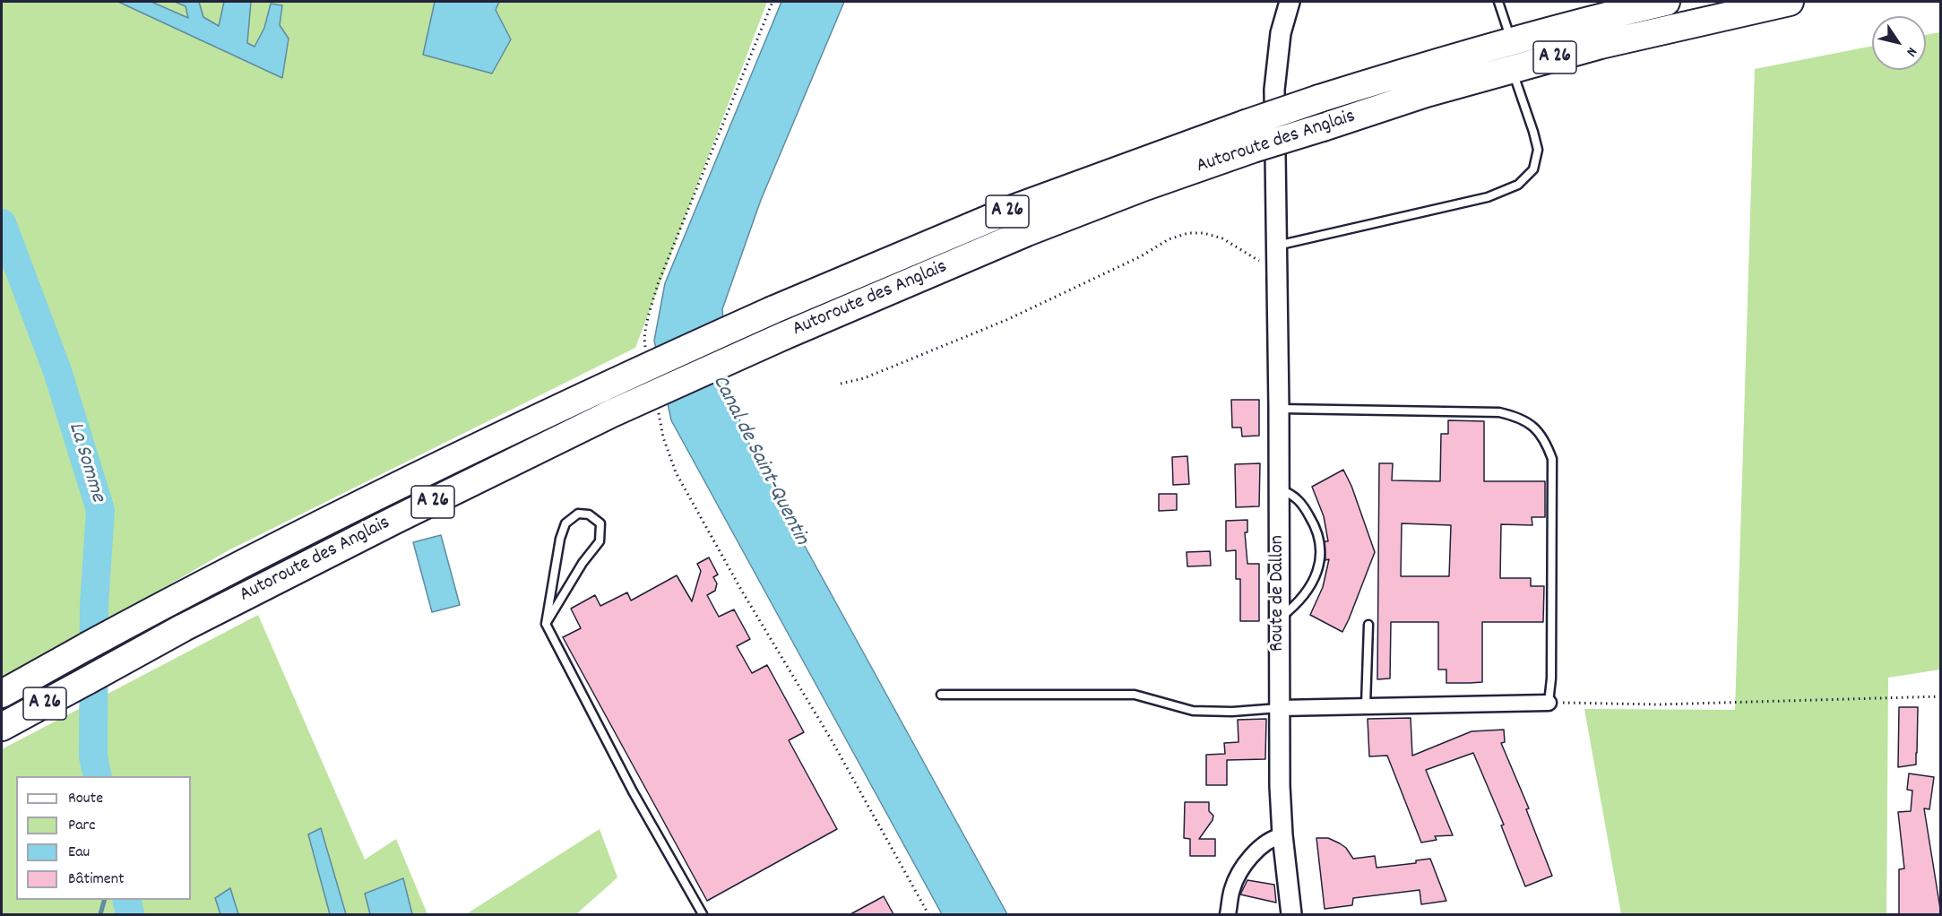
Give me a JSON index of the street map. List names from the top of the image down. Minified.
{"streets":{"highway":["A 26","Autoroute des Anglais"],"street":["Route de Dallon"]},"water":["Canal de Saint-Quentin","La Somme"],"legend":["Route","Parc","Eau","Bâtiment"],"north":"bottom right"}
